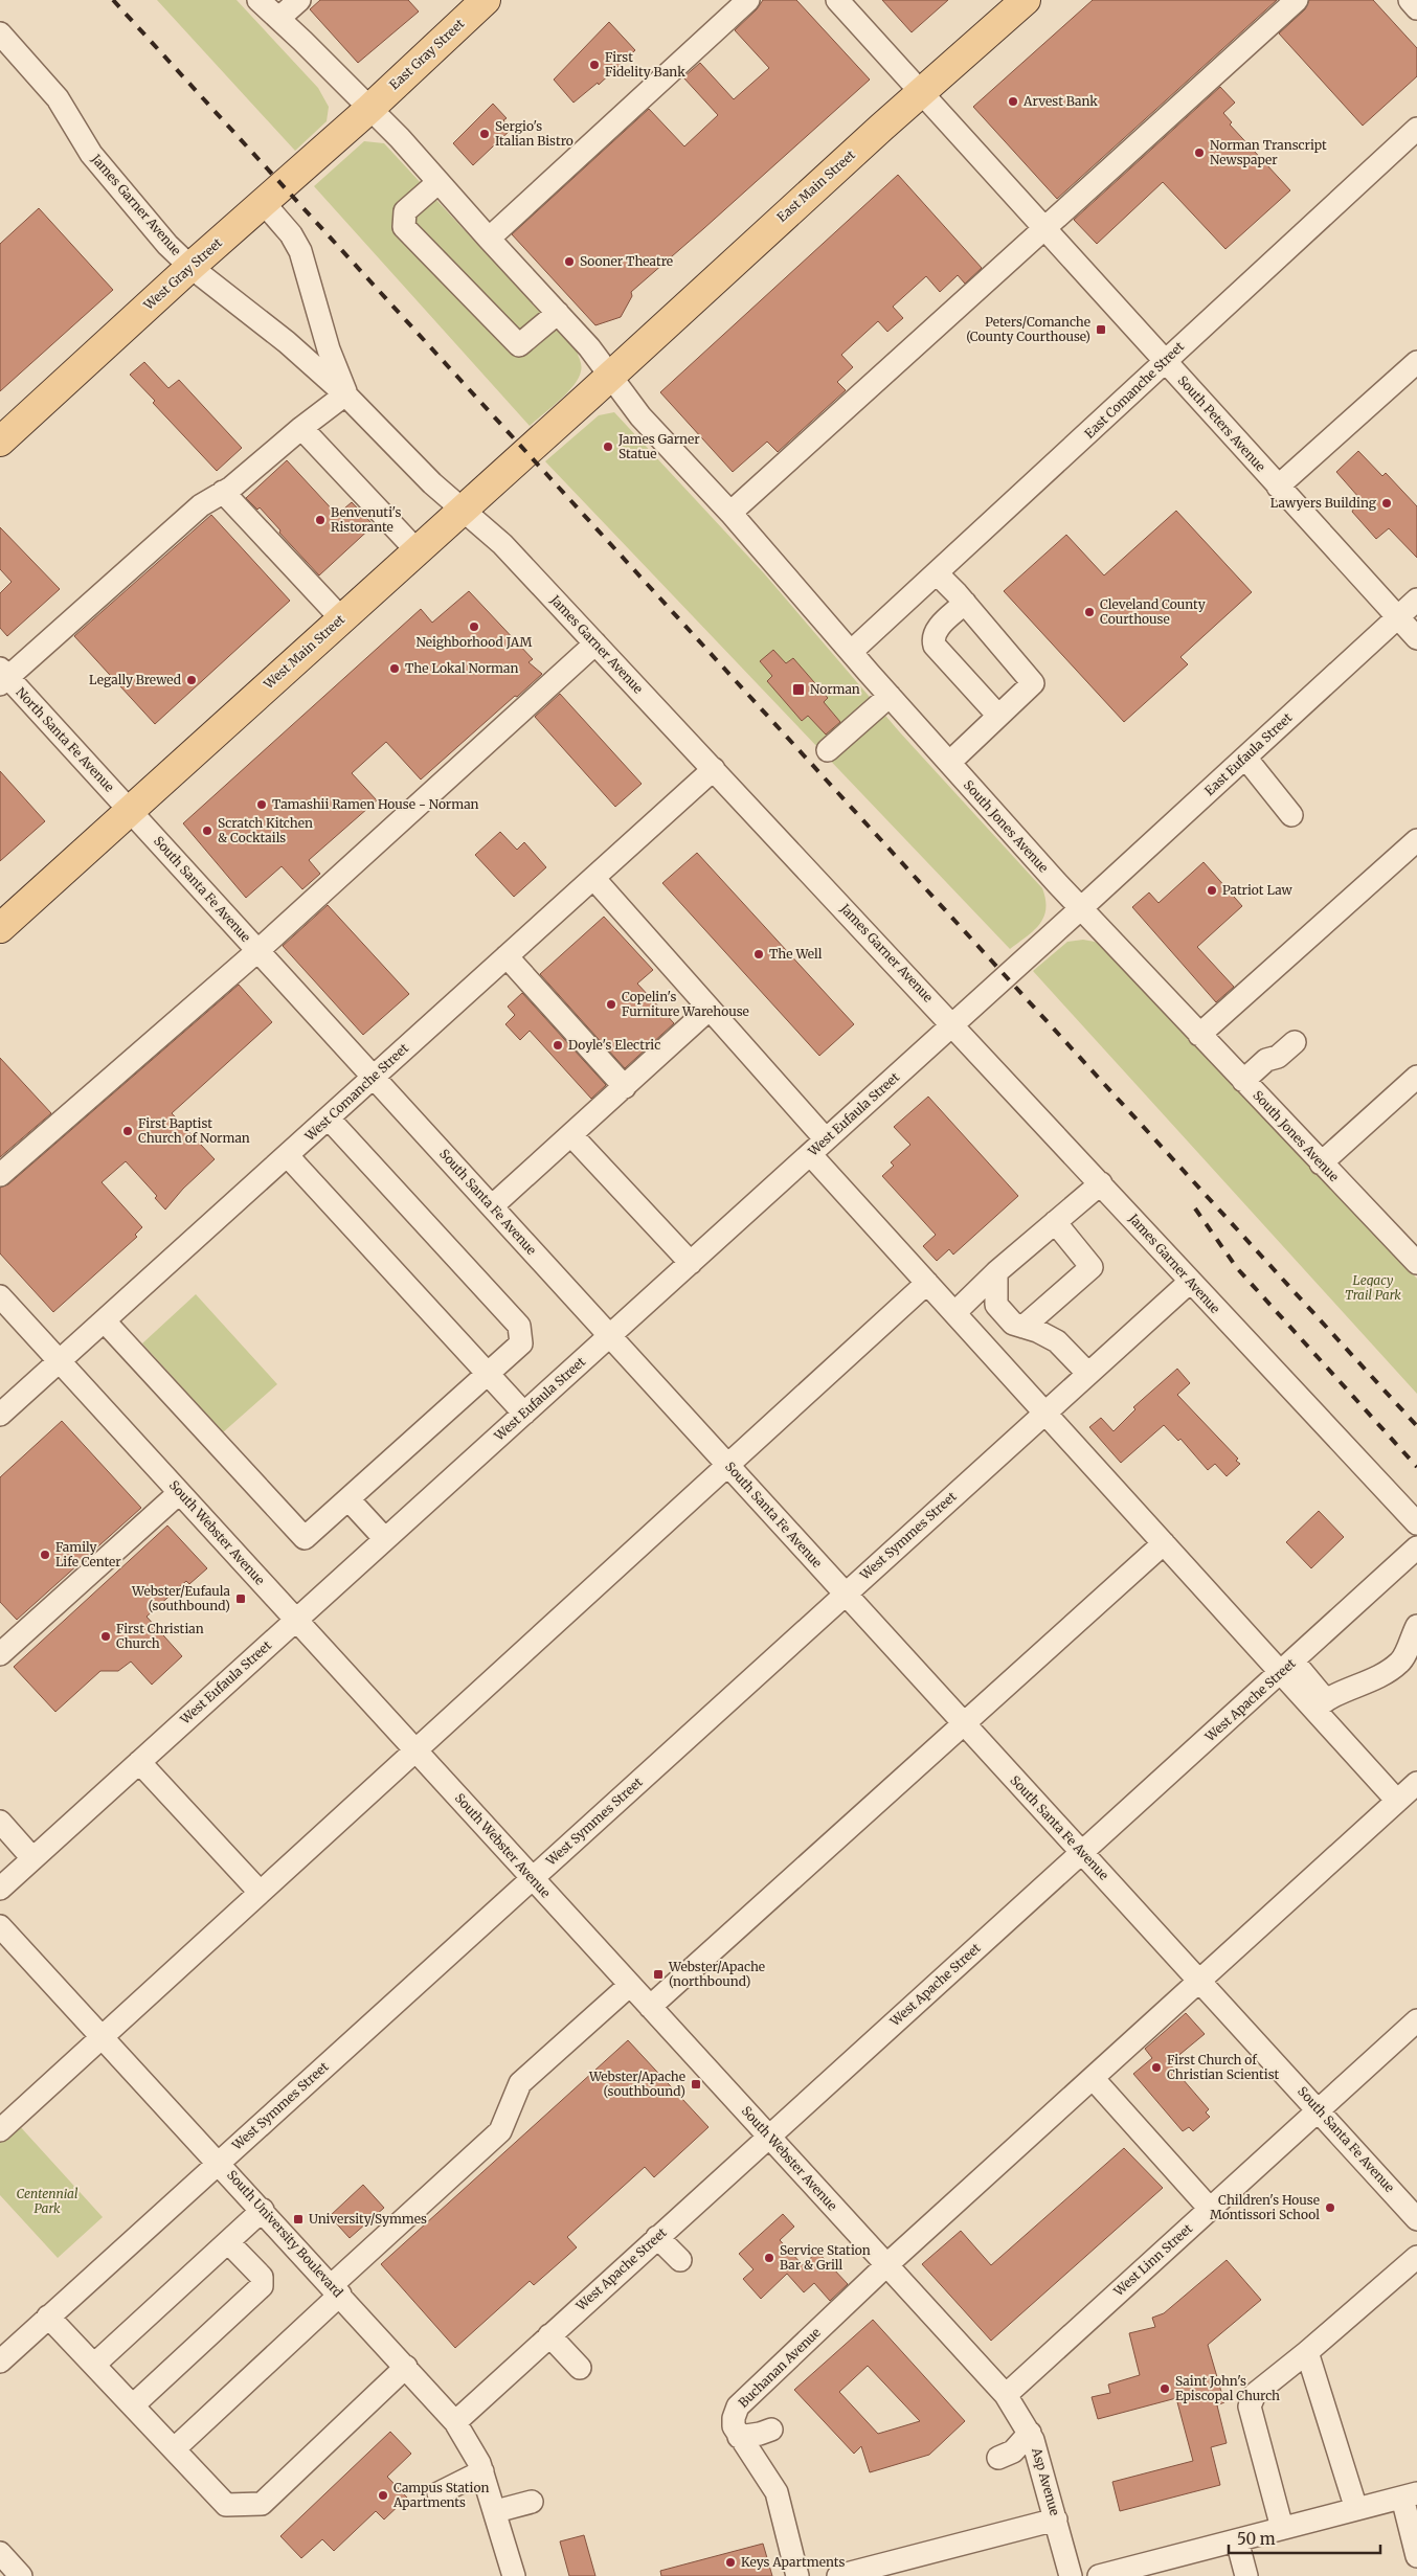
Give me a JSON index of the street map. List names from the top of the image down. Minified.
{"streets":{"main road":["East Gray Street","East Main Street","West Gray Street","West Main Street"],"street":["James Garner Avenue","East Comanche Street","South Peters Avenue","North Santa Fe Avenue","East Eufaula Street","South Jones Avenue","South Santa Fe Avenue","West Comanche Street","West Eufaula Street","South Webster Avenue","West Symmes Street","West Apache Street","South University Boulevard","West Linn Street","Buchanan Avenue","Asp Avenue"]},"crossings":[["East Gray Street","West Gray Street"],["East Gray Street","South Jones Avenue"],["East Main Street","South Peters Avenue"],["East Main Street","West Main Street"],["East Main Street","South Jones Avenue"],["James Garner Avenue","West Gray Street"],["James Garner Avenue","West Main Street"],["James Garner Avenue","West Comanche Street"],["James Garner Avenue","West Eufaula Street"],["James Garner Avenue","West Symmes Street"],["West Gray Street","South Jones Avenue"],["East Comanche Street","South Peters Avenue"],["East Comanche Street","South Jones Avenue"],["South Peters Avenue","East Eufaula Street"],["West Main Street","North Santa Fe Avenue"],["West Main Street","South Jones Avenue"],["West Main Street","South Santa Fe Avenue"],["North Santa Fe Avenue","South Santa Fe Avenue"],["East Eufaula Street","South Jones Avenue"],["East Eufaula Street","West Eufaula Street"],["South Jones Avenue","West Eufaula Street"],["South Santa Fe Avenue","West Comanche Street"],["South Santa Fe Avenue","West Eufaula Street"],["South Santa Fe Avenue","West Symmes Street"],["South Santa Fe Avenue","West Apache Street"],["South Santa Fe Avenue","West Linn Street"],["South Santa Fe Avenue","Buchanan Avenue"],["West Comanche Street","South Webster Avenue"],["West Eufaula Street","South Webster Avenue"],["South Webster Avenue","West Symmes Street"],["South Webster Avenue","West Apache Street"],["South Webster Avenue","West Linn Street"],["South Webster Avenue","Buchanan Avenue"],["South Webster Avenue","Asp Avenue"],["West Symmes Street","South University Boulevard"],["West Apache Street","South University Boulevard"],["West Linn Street","Asp Avenue"]],"parks":["Legacy Trail Park","Centennial Park"],"places":{"other":["First Fidelity Bank","Arvest Bank","Sergio's Italian Bistro","Norman Transcript Newspaper","Sooner Theatre","James Garner Statue","Lawyers Building","Benvenuti's Ristorante","Cleveland County Courthouse","Neighborhood JAM","The Lokal Norman","Legally Brewed","Tamashii Ramen House - Norman","Scratch Kitchen & Cocktails","Patriot Law","The Well","Copelin's Furniture Warehouse","Doyle's Electric","First Baptist Church of Norman","Family Life Center","First Christian Church","First Church of Christian Scientist","Children's House Montissori School","Service Station Bar & Grill","Saint John's Episcopal Church","Campus Station Apartments","Keys Apartments"],"transit":["Peters/Comanche (County Courthouse)","Norman","Webster/Eufaula (southbound)","Webster/Apache (northbound)","Webster/Apache (southbound)","University/Symmes"]},"scale_bar":"50 m"}
